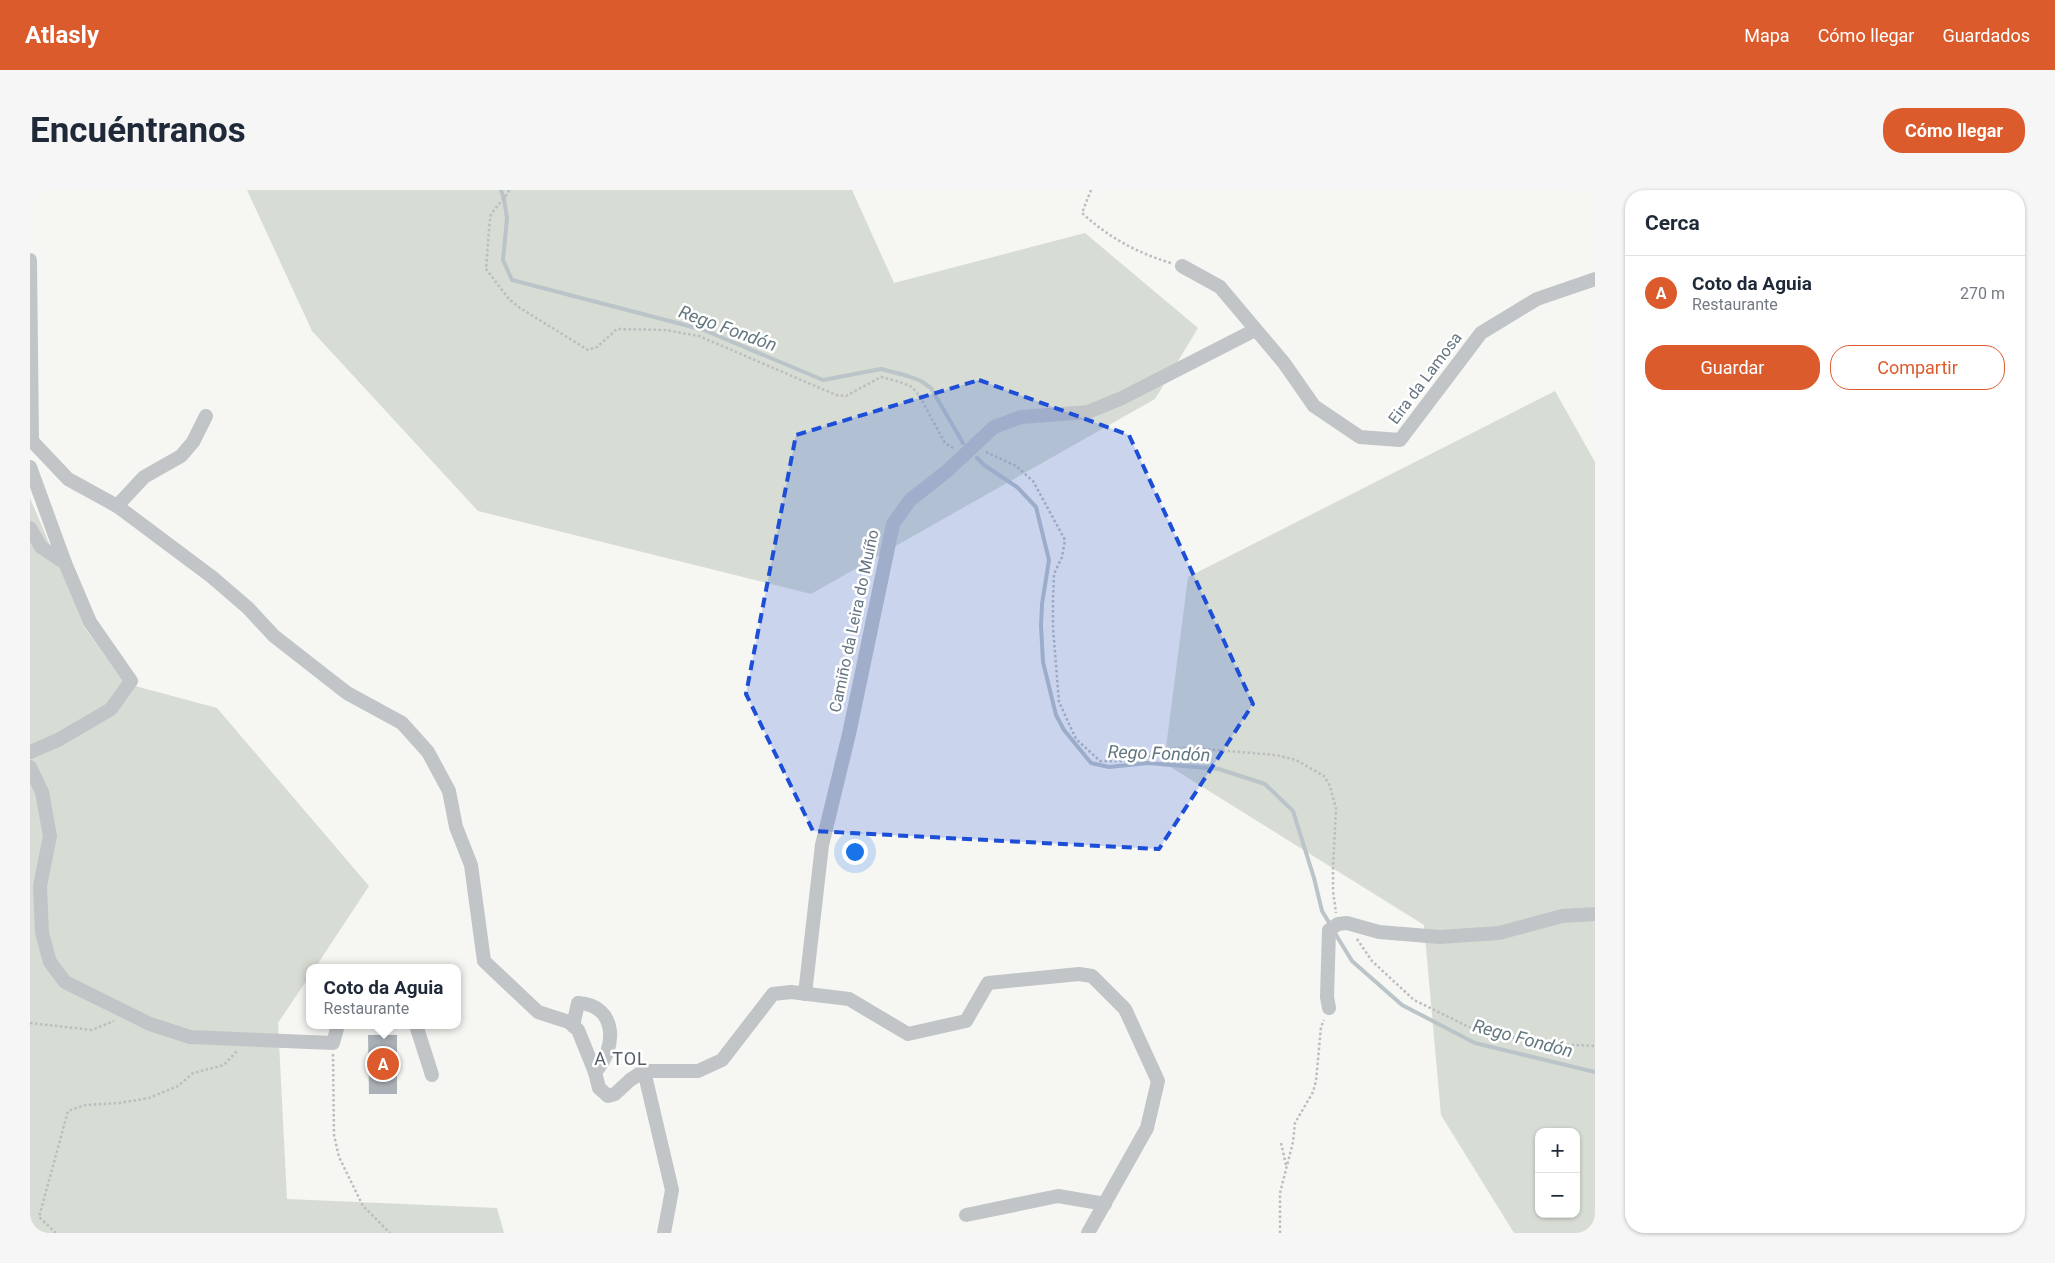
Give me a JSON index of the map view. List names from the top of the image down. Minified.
{"streets":{"street":["Eira da Lamosa","Camiño da Leira do Muíño"]},"crossings":[["Eira da Lamosa","Camiño da Leira do Muíño"]],"districts":["A TOL"],"water":["Rego Fondón"],"page":{"header":"Atlasly","nav":["Mapa","Cómo llegar","Guardados"],"buttons":["Cómo llegar",["Guardar","Compartir"]],"title":"Encuéntranos","heading":"Cerca","list":[{"mark":"A","name":"Coto da Aguia","note":"Restaurante","value":"270 m"}],"popup":["Coto da Aguia","Restaurante"],"pins":"A","map_buttons":["+","−"]}}
